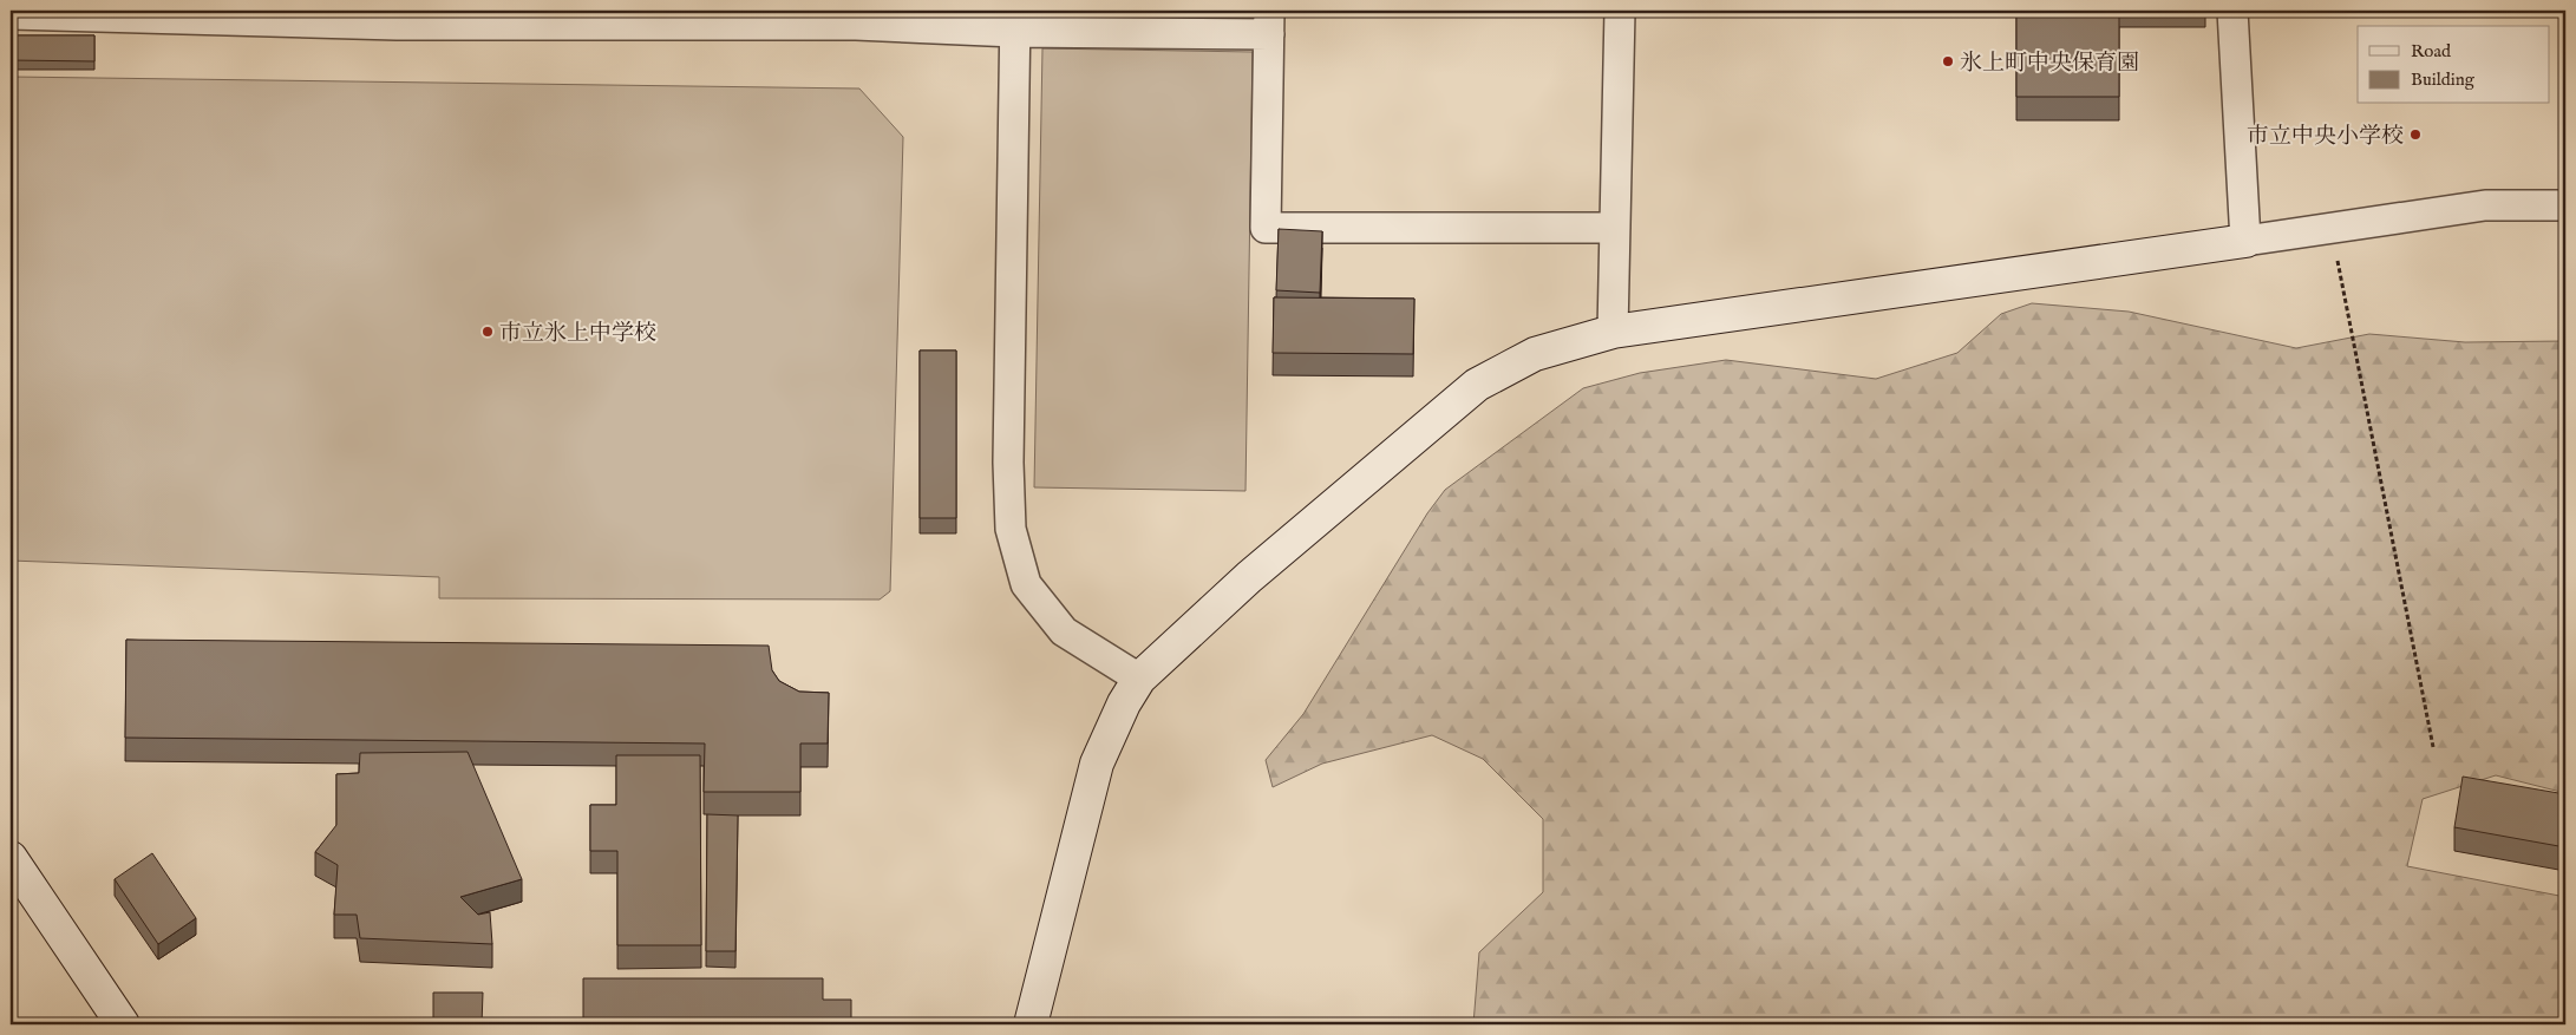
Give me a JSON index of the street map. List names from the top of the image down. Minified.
{"places":["氷上町中央保育園","市立中央小学校","市立氷上中学校"],"legend":["Road","Building"]}
